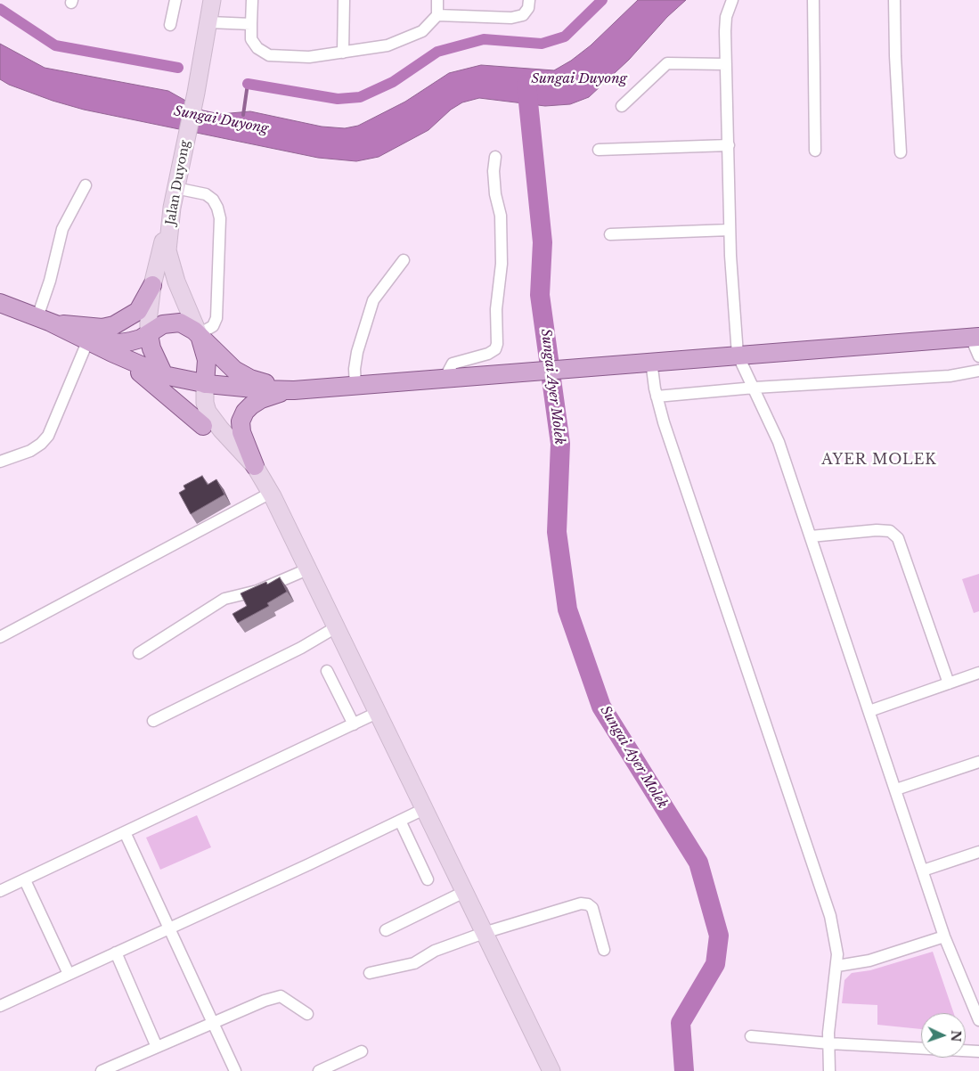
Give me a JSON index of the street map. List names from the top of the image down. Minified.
{"streets":{"main road":["Jalan Duyong"]},"districts":["AYER MOLEK"],"water":["Sungai Duyong","Sungai Ayer Molek"],"north":"right"}
